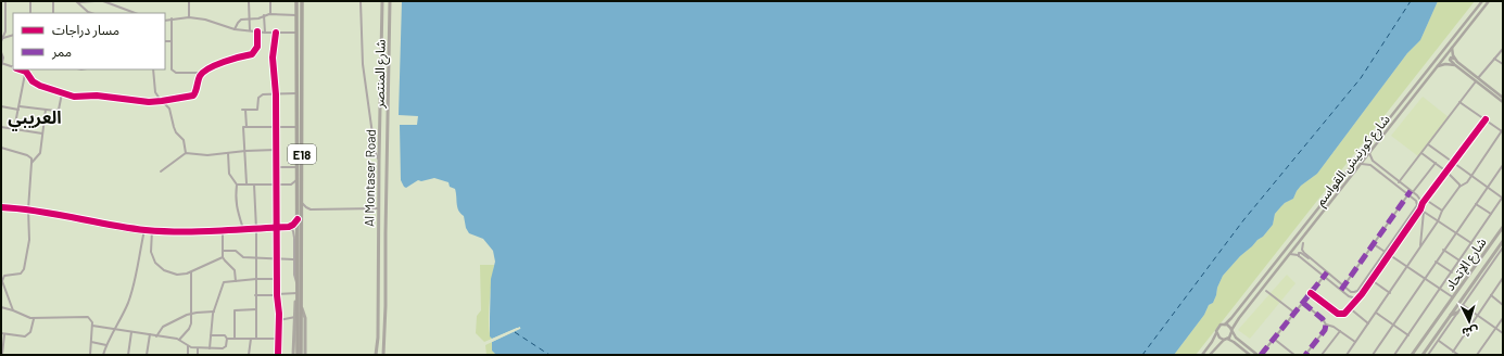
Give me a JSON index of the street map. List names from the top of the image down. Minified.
{"streets":{"highway":["E18"],"main road":["شارع المنتصر","شارع كورنيش القواسم","Al Montaser Road","شارع الإتحاد"]},"districts":["العريبي"],"legend":["مسار دراجات","ممر"],"north":"bottom"}
